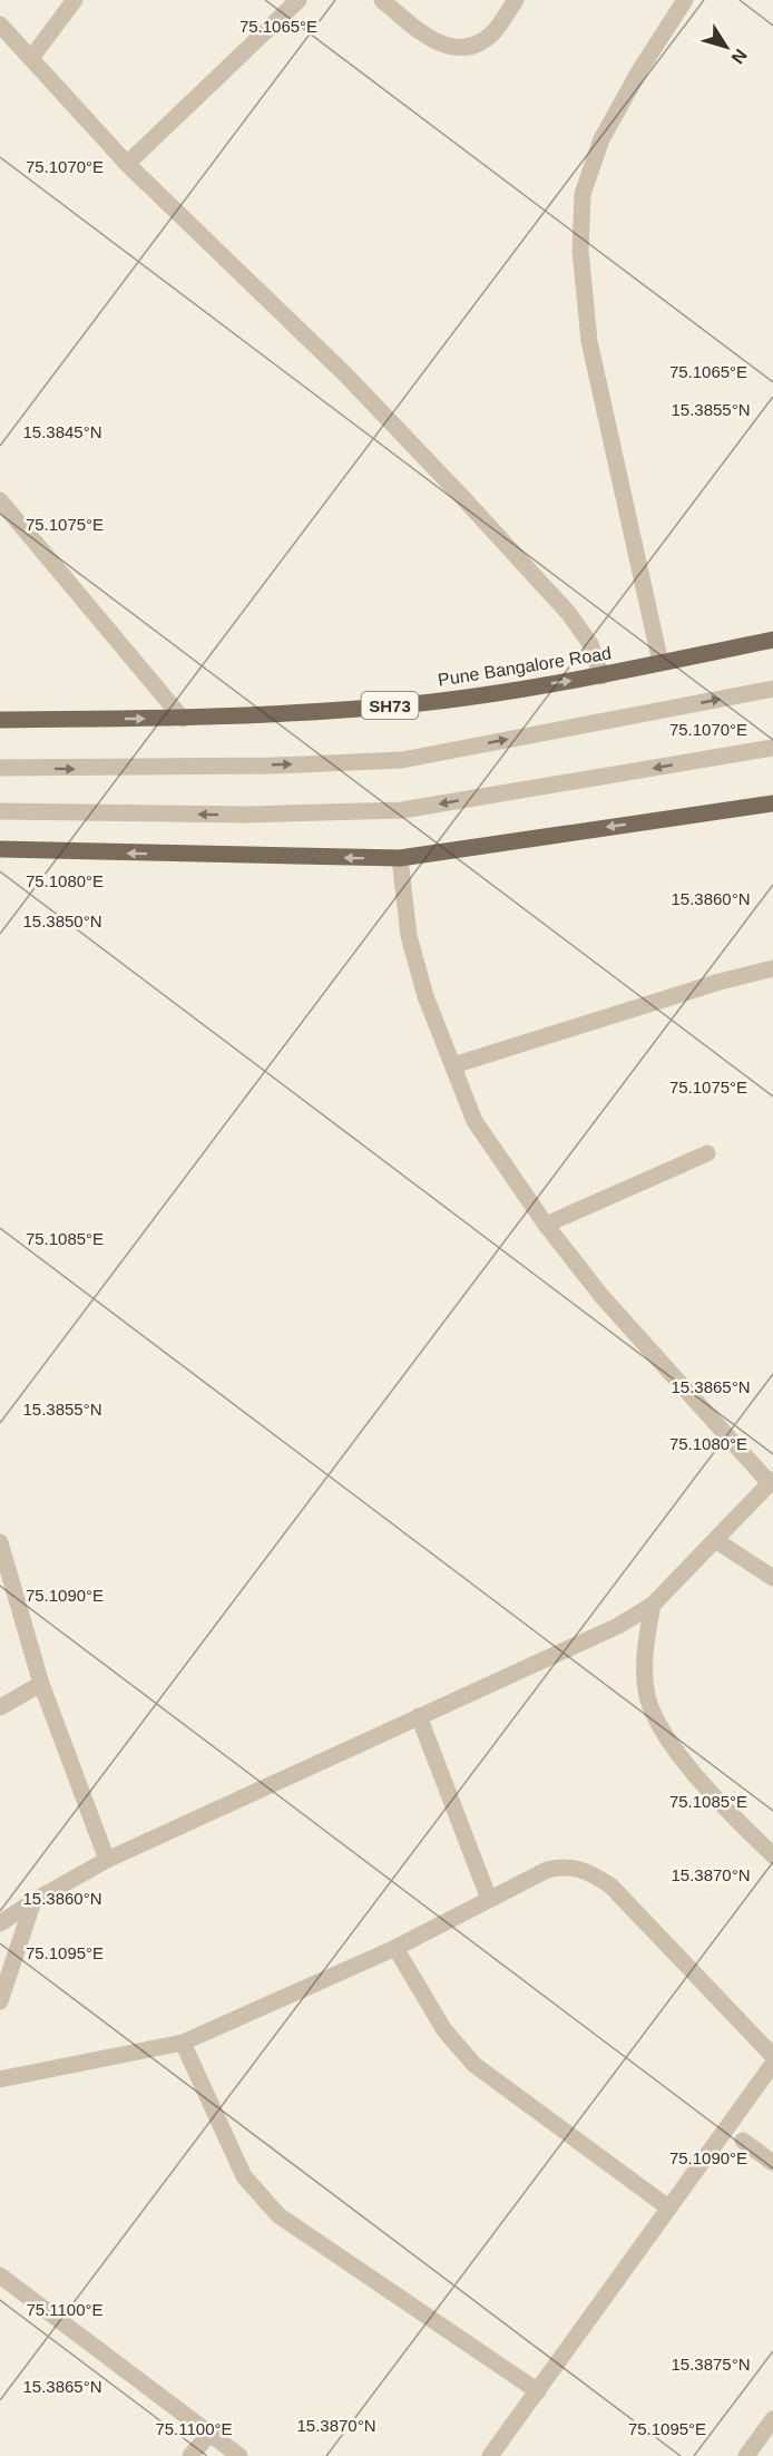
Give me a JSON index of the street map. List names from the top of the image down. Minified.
{"streets":{"main road":["Pune Bangalore Road","SH73"]},"north":"bottom right","coordinates":["75.1065°E","75.1070°E","15.3855°N","15.3845°N","75.1075°E","75.1080°E","15.3860°N","15.3850°N","75.1085°E","15.3865°N","75.1090°E","15.3870°N","75.1095°E","75.1100°E","15.3875°N"]}
